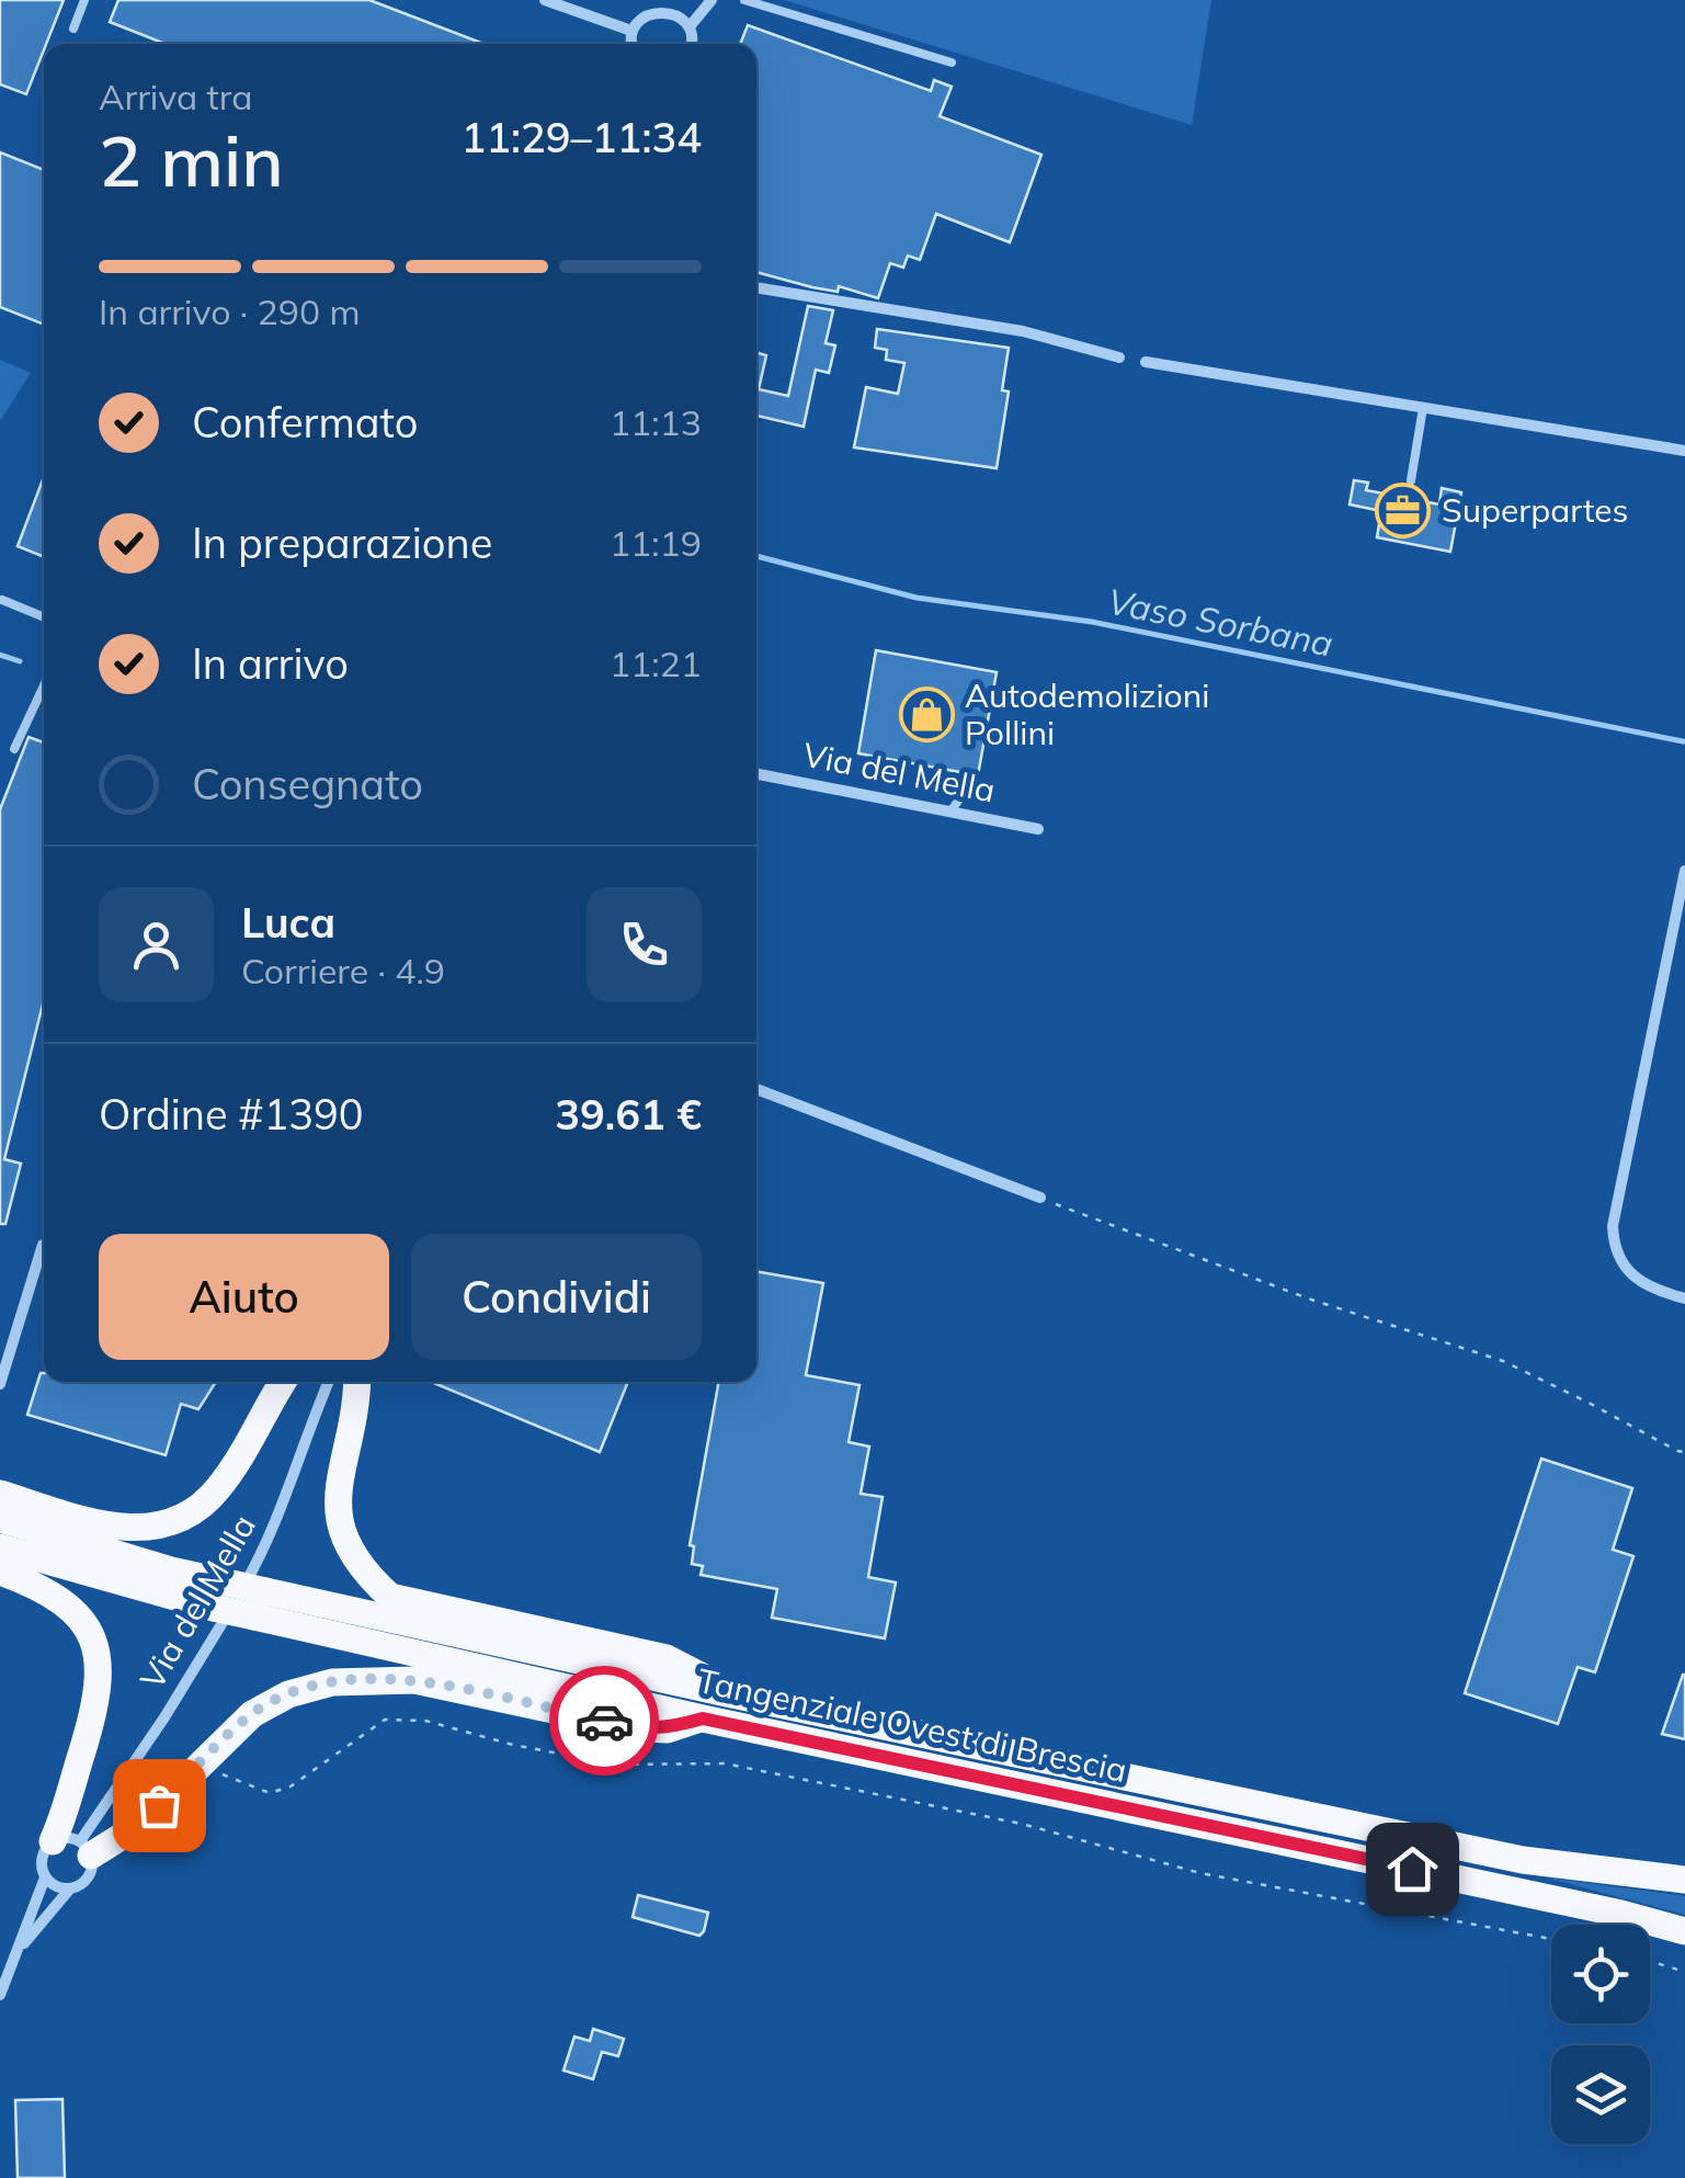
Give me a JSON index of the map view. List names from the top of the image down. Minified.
{"streets":{"main road":["Tangenziale Ovest di Brescia"],"street":["Via del Mella"]},"water":["Vaso Sorbana"],"places":{"office":["Superpartes"],"shop":["Autodemolizioni Pollini"]},"page":{"heading":["2 min","Arriva tra","11:29–11:34"],"panel":["Luca","Corriere · 4.9","Ordine #1390","39.61 €"],"bar":"In arrivo · 290 m","list":[["Confermato","11:13"],["In preparazione","11:19"],["In arrivo","11:21"],"Consegnato"],"buttons":["Aiuto","Condividi"]}}
